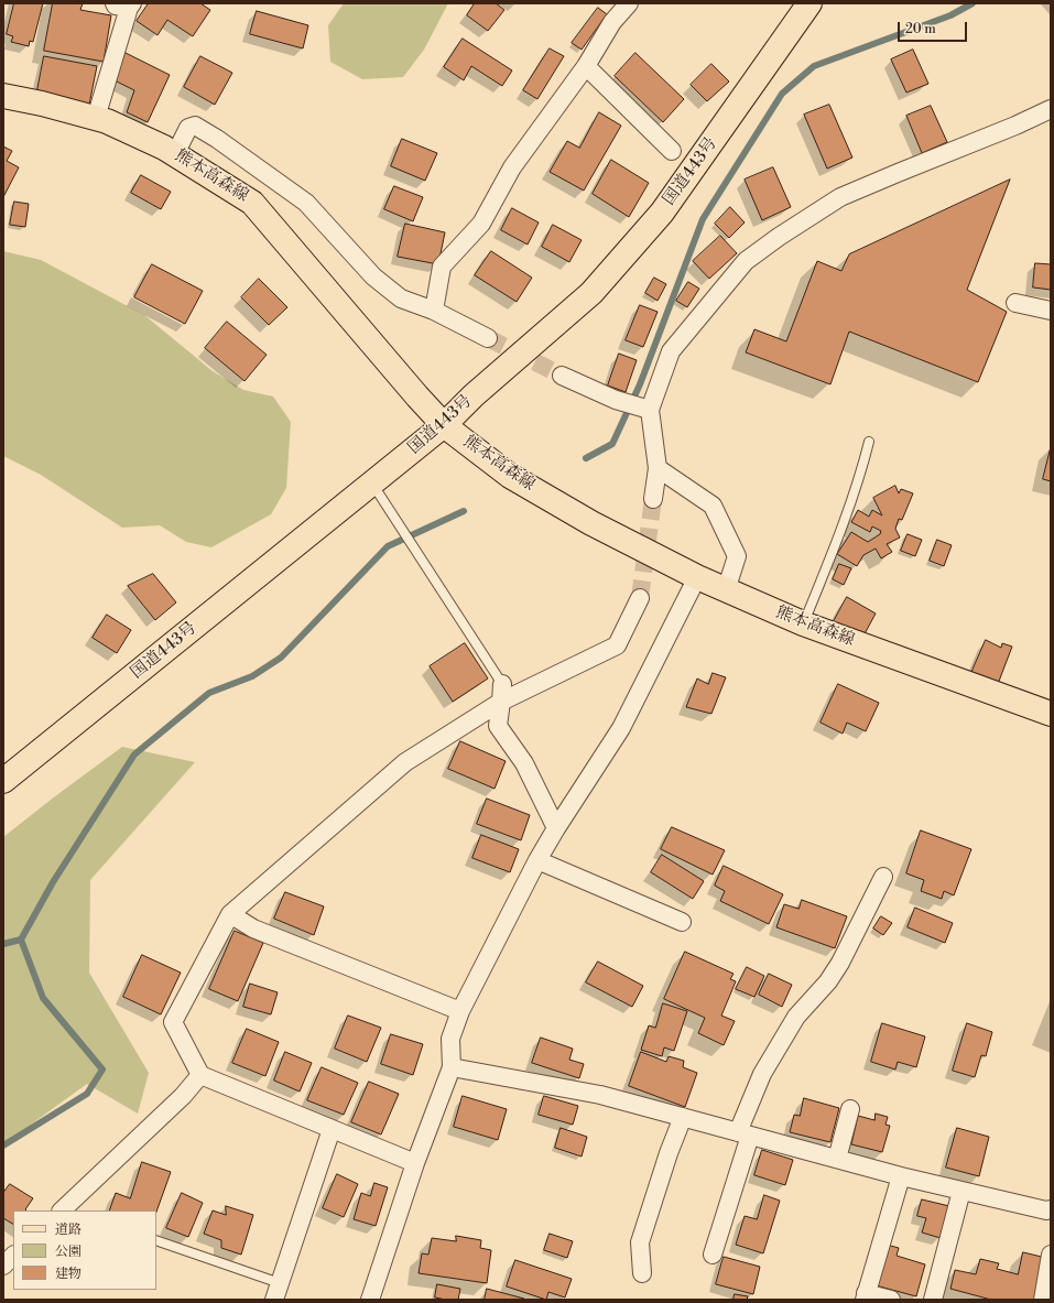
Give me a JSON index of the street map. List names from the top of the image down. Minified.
{"streets":{"main road":["国道443号","熊本高森線"]},"crossings":[["国道443号","熊本高森線"]],"legend":["道路","公園","建物"],"scale_bar":"20 m"}
